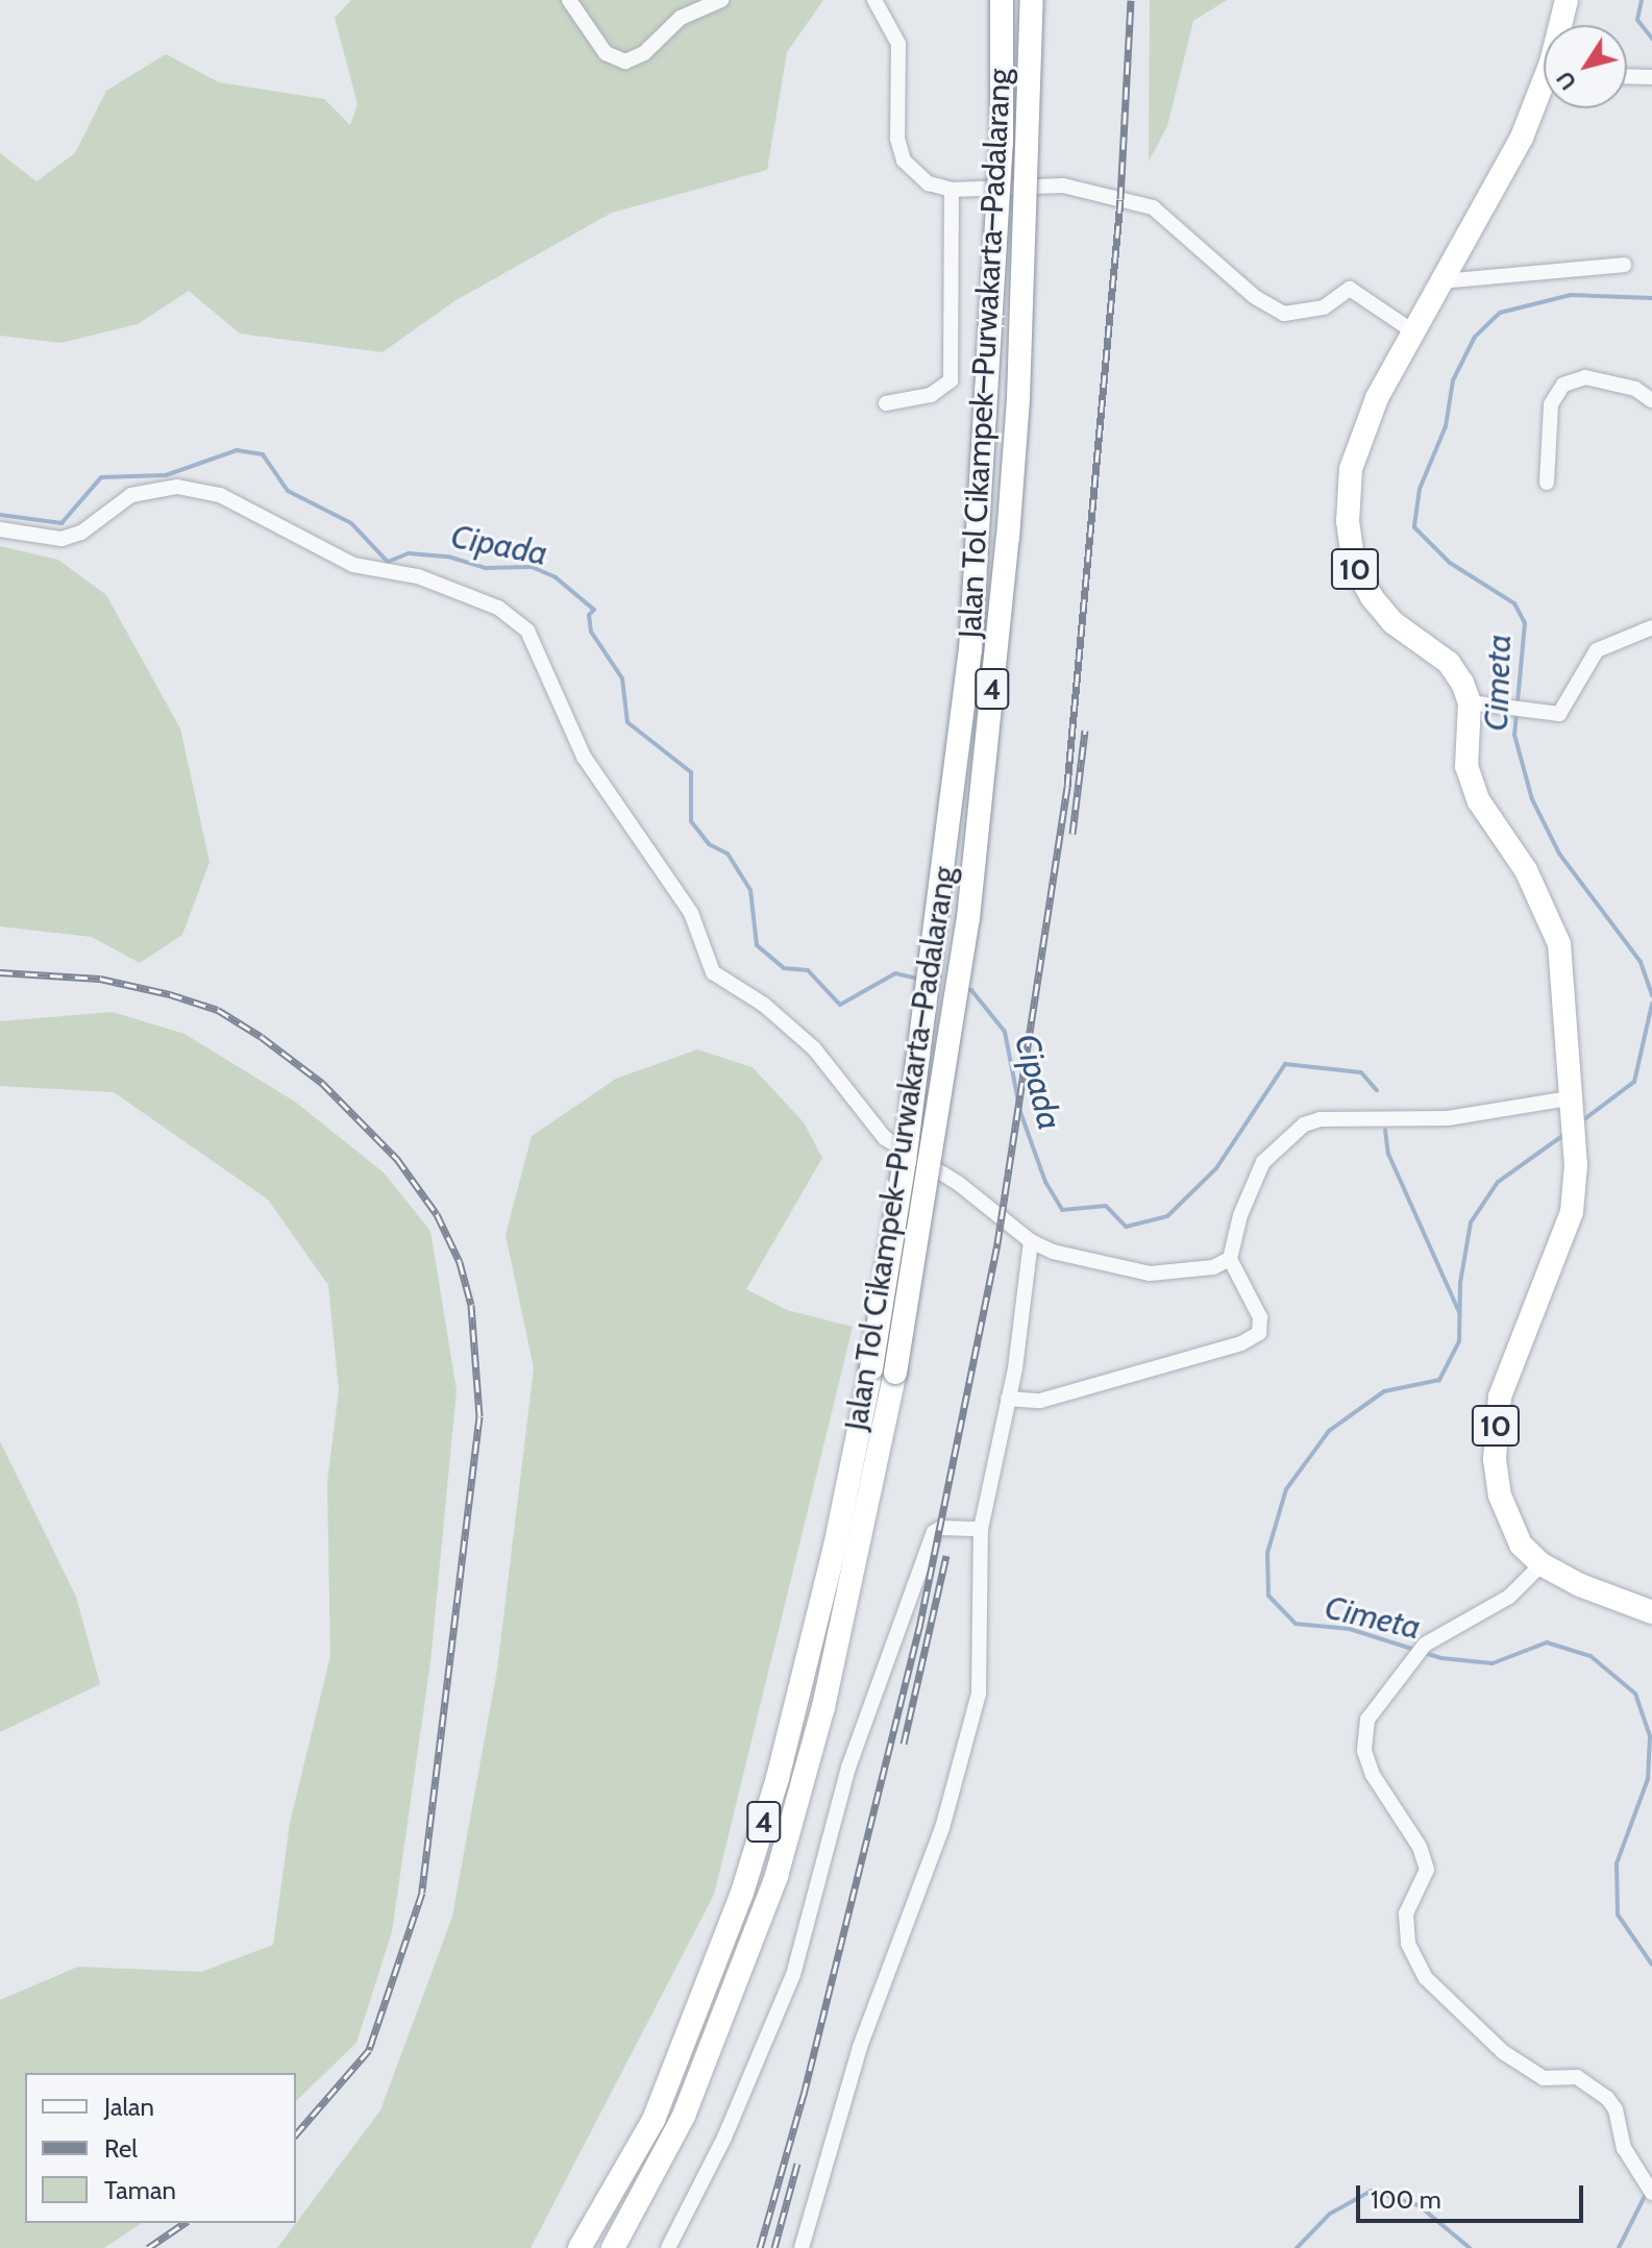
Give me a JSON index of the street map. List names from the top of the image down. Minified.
{"streets":{"highway":["Jalan Tol Cikampek–Purwakarta–Padalarang","10","4"]},"water":["Cipada","Cimeta"],"legend":["Jalan","Rel","Taman"],"scale_bar":"100 m","north":"bottom left"}
